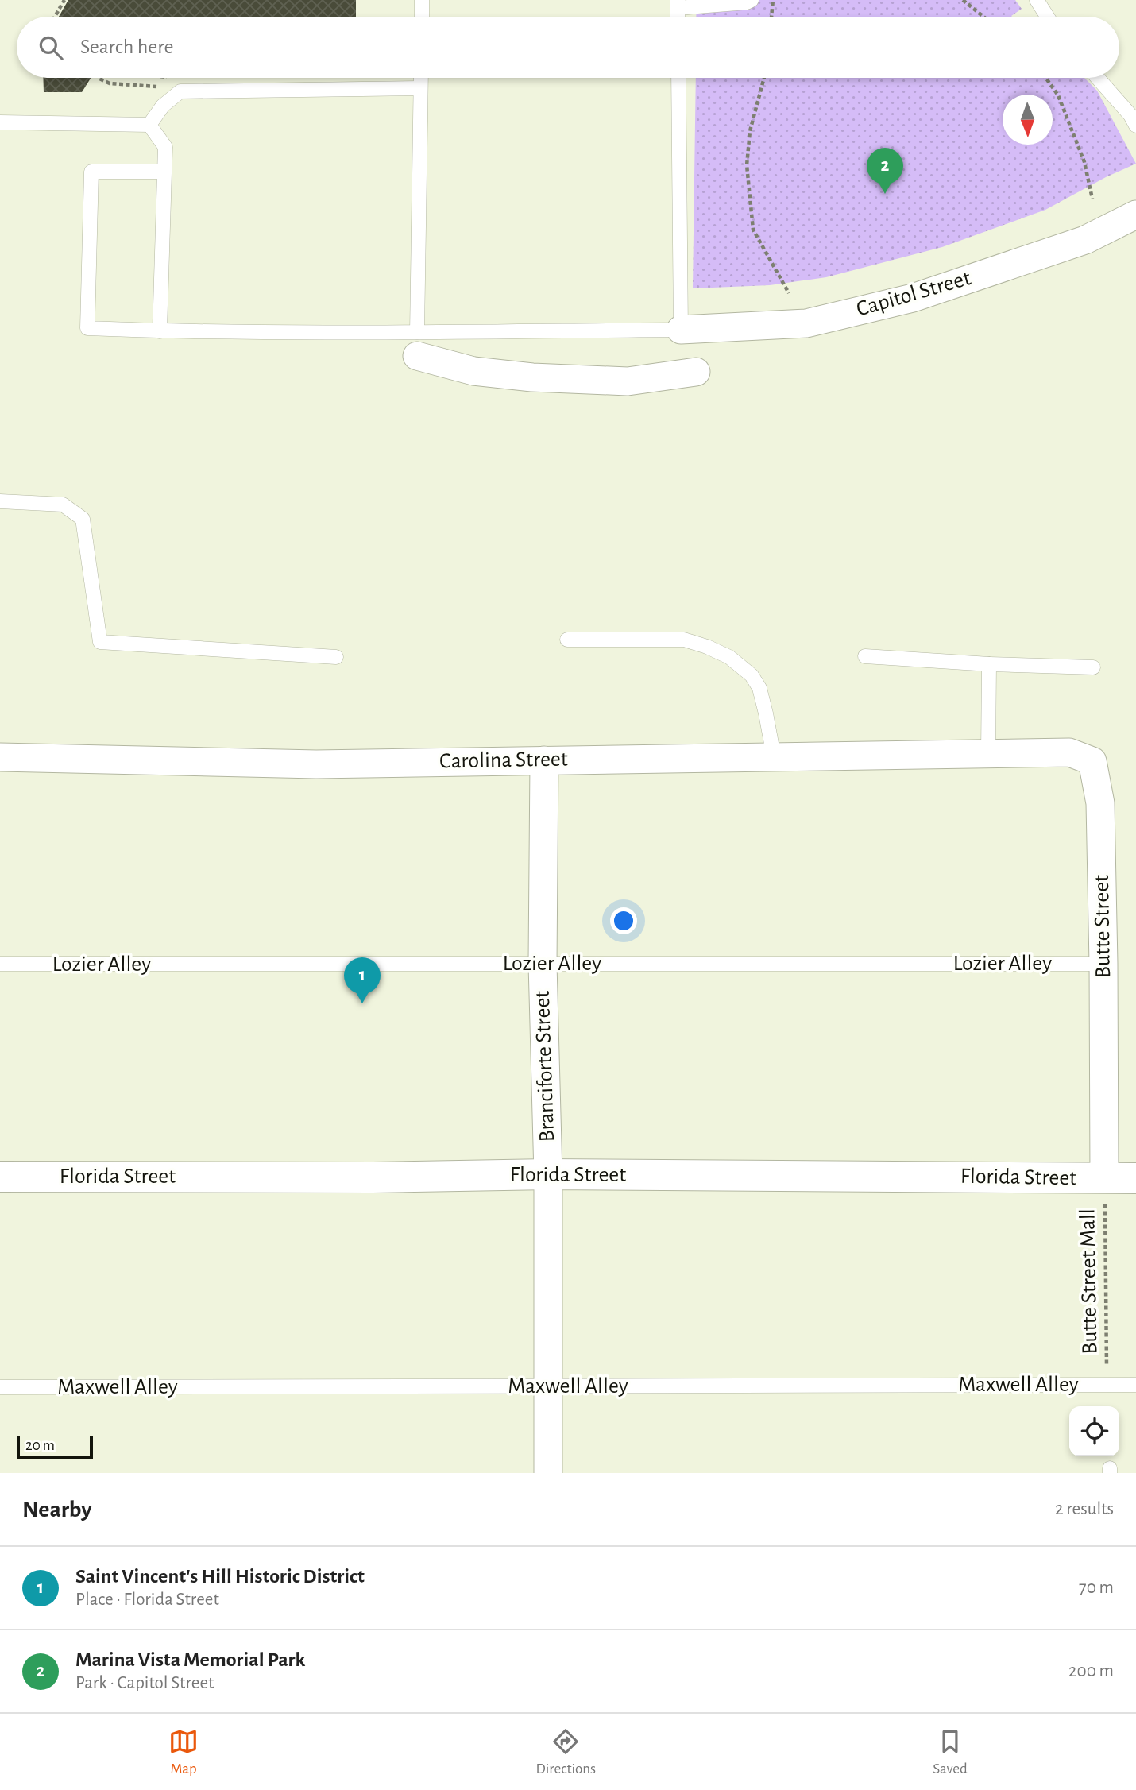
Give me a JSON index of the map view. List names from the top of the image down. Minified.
{"streets":{"street":["Capitol Street","Carolina Street","Butte Street","Branciforte Street","Florida Street"],"lane":["Lozier Alley","Maxwell Alley"],"path":["Butte Street Mall"]},"crossings":[["Carolina Street","Butte Street"],["Carolina Street","Branciforte Street"],["Butte Street","Lozier Alley"],["Butte Street","Florida Street"],["Butte Street","Butte Street Mall"],["Lozier Alley","Branciforte Street"],["Branciforte Street","Florida Street"],["Branciforte Street","Maxwell Alley"],["Florida Street","Butte Street Mall"],["Butte Street Mall","Maxwell Alley"]],"scale_bar":"20 m","north":"bottom","page":{"search":"Search here","pins":["2","1"],"scale":"20 m","heading":["Nearby","2 results"],"list":[{"mark":"1","name":"Saint Vincent's Hill Historic District","note":"Place · Florida Street","value":"70 m"},{"mark":"2","name":"Marina Vista Memorial Park","note":"Park · Capitol Street","value":"200 m"}],"nav":["Map","Directions","Saved"]}}
